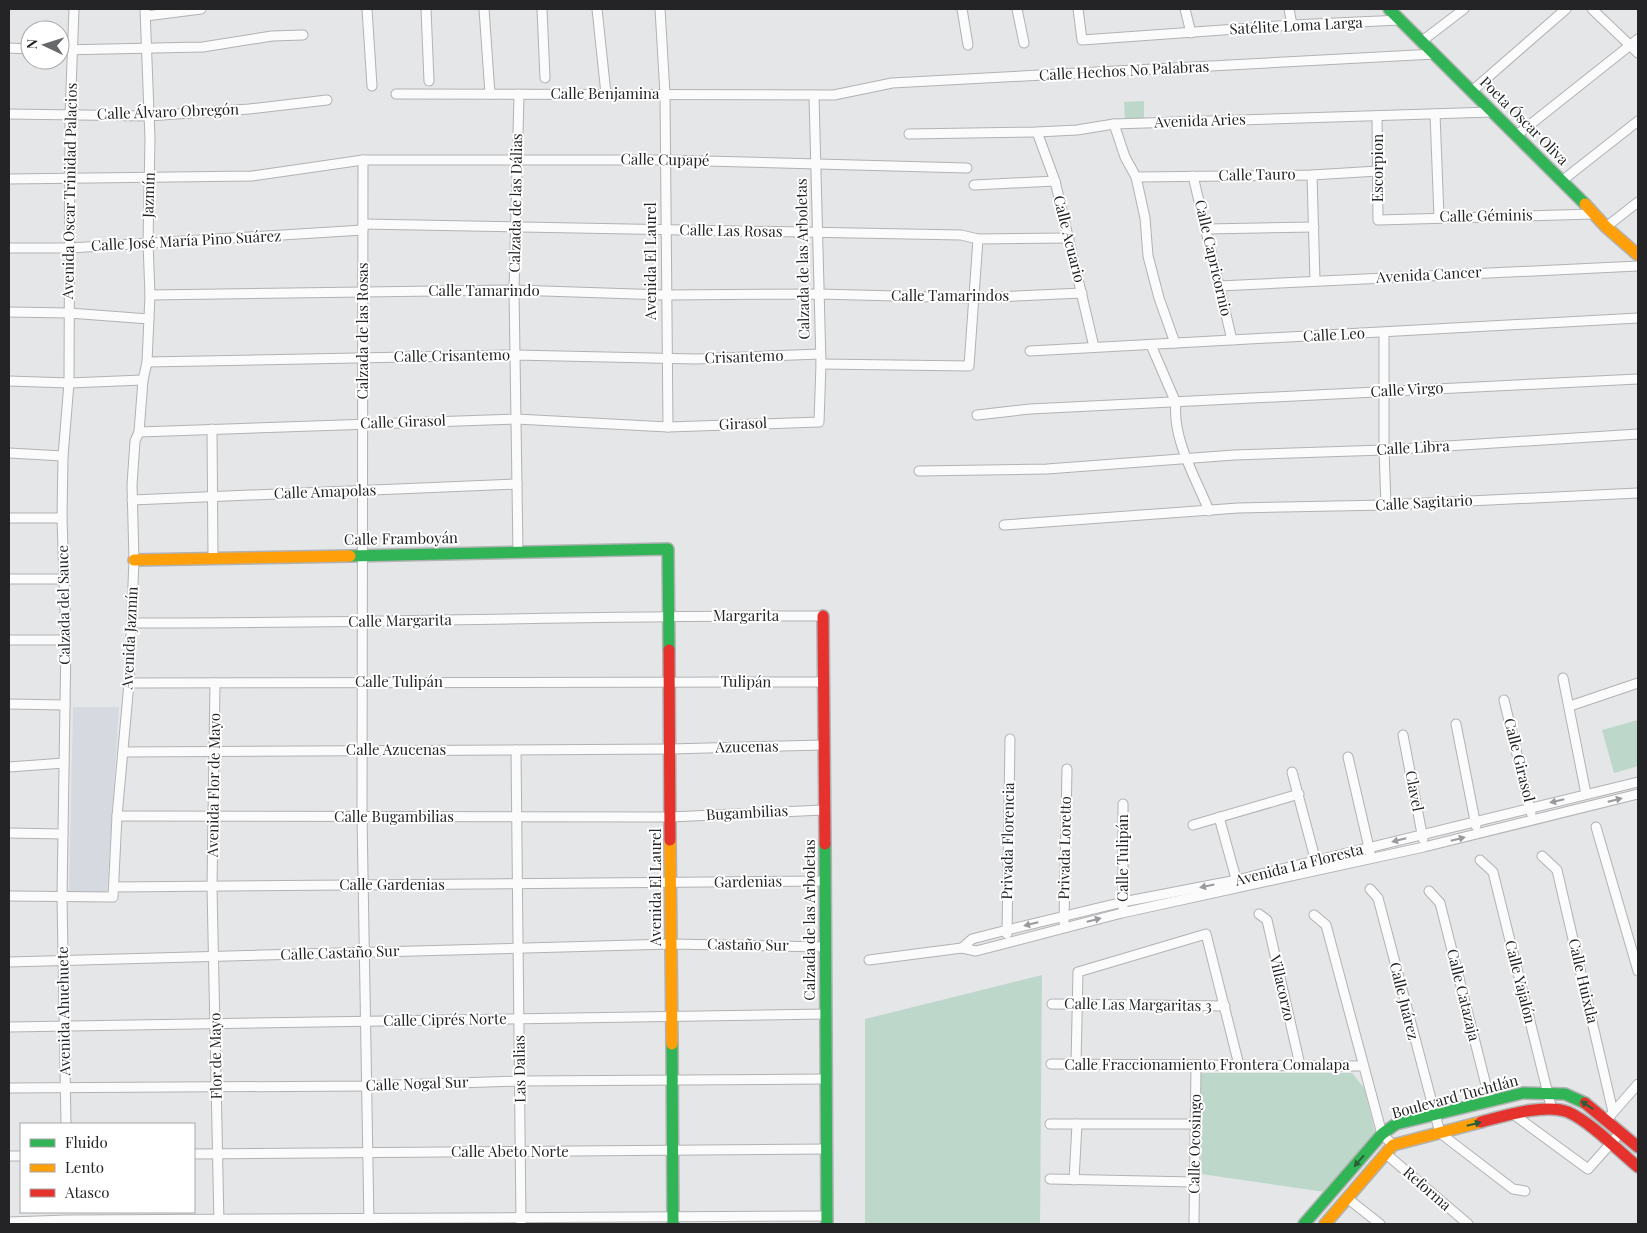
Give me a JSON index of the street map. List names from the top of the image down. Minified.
{"streets":{"street":["Satélite Loma Larga","Calle Hechos No Palabras","Calle Benjamina","Calle Álvaro Obregón","Avenida Aries","Poeta Óscar Oliva","Calle Cupapé","Escorpion","Calle Tauro","Avenida Oscar Trinidad Palacios","Jazmín","Calzada de las Dálias","Calle Géminis","Calle Las Rosas","Calle Acuario","Calle José María Pino Suárez","Calle Capricornio","Calzada de las Arboletas","Avenida El Laurel","Avenida Cancer","Calle Tamarindo","Calle Tamarindos","Calzada de las Rosas","Calle Leo","Calle Crisantemo","Crisantemo","Calle Virgo","Calle Girasol","Girasol","Calle Libra","Calle Amapolas","Calle Sagitario","Calle Framboyán","Calzada del Sauce","Margarita","Calle Margarita","Avenida Jazmín","Calle Tulipán","Tulipán","Azucenas","Calle Azucenas","Avenida Flor de Mayo","Clavel","Bugambilias","Calle Bugambilias","Privada Florencia","Privada Loretto","Avenida La Floresta","Gardenias","Calle Gardenias","Castaño Sur","Calle Castaño Sur","Calle Huixtla","Calle Yajalón","Villacorzo","Calle Catazaja","Calle Juárez","Calle Las Margaritas 3","Avenida Ahuehuete","Calle Ciprés Norte","Flor de Mayo","Calle Fraccionamiento Frontera Comalapa","Las Dalias","Calle Nogal Sur","Boulevard Tuchtlán","Calle Ocosingo","Calle Abeto Norte","Reforma"]},"crossings":[["Satélite Loma Larga","Poeta Óscar Oliva"],["Calle Hechos No Palabras","Calle Benjamina"],["Calle Hechos No Palabras","Poeta Óscar Oliva"],["Calle Hechos No Palabras","Calzada de las Arboletas"],["Calle Benjamina","Calzada de las Dálias"],["Calle Benjamina","Calzada de las Arboletas"],["Calle Benjamina","Avenida El Laurel"],["Calle Álvaro Obregón","Avenida Oscar Trinidad Palacios"],["Calle Álvaro Obregón","Jazmín"],["Avenida Aries","Poeta Óscar Oliva"],["Avenida Aries","Escorpion"],["Avenida Aries","Calle Acuario"],["Poeta Óscar Oliva","Calle Géminis"],["Calle Cupapé","Avenida Oscar Trinidad Palacios"],["Calle Cupapé","Jazmín"],["Calle Cupapé","Calzada de las Dálias"],["Calle Cupapé","Calzada de las Arboletas"],["Calle Cupapé","Avenida El Laurel"],["Calle Cupapé","Calzada de las Rosas"],["Escorpion","Calle Tauro"],["Escorpion","Calle Géminis"],["Calle Tauro","Calle Capricornio"],["Avenida Oscar Trinidad Palacios","Calle José María Pino Suárez"],["Avenida Oscar Trinidad Palacios","Calzada del Sauce"],["Jazmín","Calle José María Pino Suárez"],["Jazmín","Calle Tamarindo"],["Jazmín","Calle Crisantemo"],["Jazmín","Avenida Jazmín"],["Calzada de las Dálias","Calle Las Rosas"],["Calzada de las Dálias","Calle Tamarindo"],["Calzada de las Dálias","Calle Crisantemo"],["Calzada de las Dálias","Calle Girasol"],["Calzada de las Dálias","Calle Amapolas"],["Calzada de las Dálias","Calle Framboyán"],["Calle Las Rosas","Calle Acuario"],["Calle Las Rosas","Calle José María Pino Suárez"],["Calle Las Rosas","Calzada de las Arboletas"],["Calle Las Rosas","Avenida El Laurel"],["Calle Las Rosas","Calzada de las Rosas"],["Calle Acuario","Calle Tamarindos"],["Calle Acuario","Calle Leo"],["Calle José María Pino Suárez","Calzada de las Rosas"],["Calle Capricornio","Avenida Cancer"],["Calle Capricornio","Calle Leo"],["Calzada de las Arboletas","Calle Tamarindo"],["Calzada de las Arboletas","Calle Tamarindos"],["Calzada de las Arboletas","Crisantemo"],["Calzada de las Arboletas","Girasol"],["Calzada de las Arboletas","Margarita"],["Calzada de las Arboletas","Tulipán"],["Calzada de las Arboletas","Azucenas"],["Calzada de las Arboletas","Bugambilias"],["Calzada de las Arboletas","Gardenias"],["Calzada de las Arboletas","Castaño Sur"],["Calzada de las Arboletas","Calle Ciprés Norte"],["Calzada de las Arboletas","Calle Nogal Sur"],["Calzada de las Arboletas","Calle Abeto Norte"],["Avenida El Laurel","Calle Tamarindo"],["Avenida El Laurel","Calle Crisantemo"],["Avenida El Laurel","Crisantemo"],["Avenida El Laurel","Calle Girasol"],["Avenida El Laurel","Girasol"],["Avenida El Laurel","Calle Framboyán"],["Avenida El Laurel","Margarita"],["Avenida El Laurel","Calle Margarita"],["Avenida El Laurel","Calle Tulipán"],["Avenida El Laurel","Tulipán"],["Avenida El Laurel","Azucenas"],["Avenida El Laurel","Calle Azucenas"],["Avenida El Laurel","Bugambilias"],["Avenida El Laurel","Calle Bugambilias"],["Avenida El Laurel","Gardenias"],["Avenida El Laurel","Calle Gardenias"],["Avenida El Laurel","Castaño Sur"],["Avenida El Laurel","Calle Castaño Sur"],["Avenida El Laurel","Calle Ciprés Norte"],["Avenida El Laurel","Calle Nogal Sur"],["Avenida El Laurel","Calle Abeto Norte"],["Calle Tamarindo","Calle Tamarindos"],["Calle Tamarindo","Calzada de las Rosas"],["Calzada de las Rosas","Calle Crisantemo"],["Calzada de las Rosas","Calle Girasol"],["Calzada de las Rosas","Calle Amapolas"],["Calzada de las Rosas","Calle Framboyán"],["Calzada de las Rosas","Calle Margarita"],["Calzada de las Rosas","Calle Tulipán"],["Calzada de las Rosas","Calle Azucenas"],["Calzada de las Rosas","Calle Bugambilias"],["Calzada de las Rosas","Calle Gardenias"],["Calzada de las Rosas","Calle Castaño Sur"],["Calzada de las Rosas","Calle Ciprés Norte"],["Calzada de las Rosas","Calle Nogal Sur"],["Calzada de las Rosas","Calle Abeto Norte"],["Calle Crisantemo","Crisantemo"],["Calle Girasol","Girasol"],["Calle Girasol","Avenida Jazmín"],["Calle Girasol","Avenida La Floresta"],["Calle Amapolas","Avenida Jazmín"],["Calle Framboyán","Avenida Jazmín"],["Calzada del Sauce","Avenida Ahuehuete"],["Margarita","Calle Margarita"],["Calle Margarita","Avenida Jazmín"],["Avenida Jazmín","Calle Tulipán"],["Avenida Jazmín","Calle Azucenas"],["Avenida Jazmín","Calle Bugambilias"],["Avenida Jazmín","Calle Gardenias"],["Calle Tulipán","Tulipán"],["Calle Tulipán","Avenida Flor de Mayo"],["Calle Tulipán","Avenida La Floresta"],["Azucenas","Calle Azucenas"],["Calle Azucenas","Avenida Flor de Mayo"],["Calle Azucenas","Las Dalias"],["Avenida Flor de Mayo","Calle Bugambilias"],["Avenida Flor de Mayo","Calle Gardenias"],["Avenida Flor de Mayo","Flor de Mayo"],["Clavel","Avenida La Floresta"],["Bugambilias","Calle Bugambilias"],["Calle Bugambilias","Las Dalias"],["Privada Florencia","Avenida La Floresta"],["Privada Loretto","Avenida La Floresta"],["Gardenias","Calle Gardenias"],["Calle Gardenias","Flor de Mayo"],["Calle Gardenias","Las Dalias"],["Castaño Sur","Calle Castaño Sur"],["Calle Castaño Sur","Avenida Ahuehuete"],["Calle Castaño Sur","Flor de Mayo"],["Calle Castaño Sur","Las Dalias"],["Calle Huixtla","Boulevard Tuchtlán"],["Calle Yajalón","Boulevard Tuchtlán"],["Villacorzo","Calle Fraccionamiento Frontera Comalapa"],["Calle Catazaja","Boulevard Tuchtlán"],["Calle Juárez","Boulevard Tuchtlán"],["Avenida Ahuehuete","Calle Ciprés Norte"],["Avenida Ahuehuete","Calle Nogal Sur"],["Calle Ciprés Norte","Flor de Mayo"],["Calle Ciprés Norte","Las Dalias"],["Flor de Mayo","Calle Nogal Sur"],["Flor de Mayo","Calle Abeto Norte"],["Calle Fraccionamiento Frontera Comalapa","Calle Ocosingo"],["Las Dalias","Calle Nogal Sur"],["Las Dalias","Calle Abeto Norte"],["Boulevard Tuchtlán","Reforma"]],"legend":["Fluido","Lento","Atasco"],"north":"left"}
